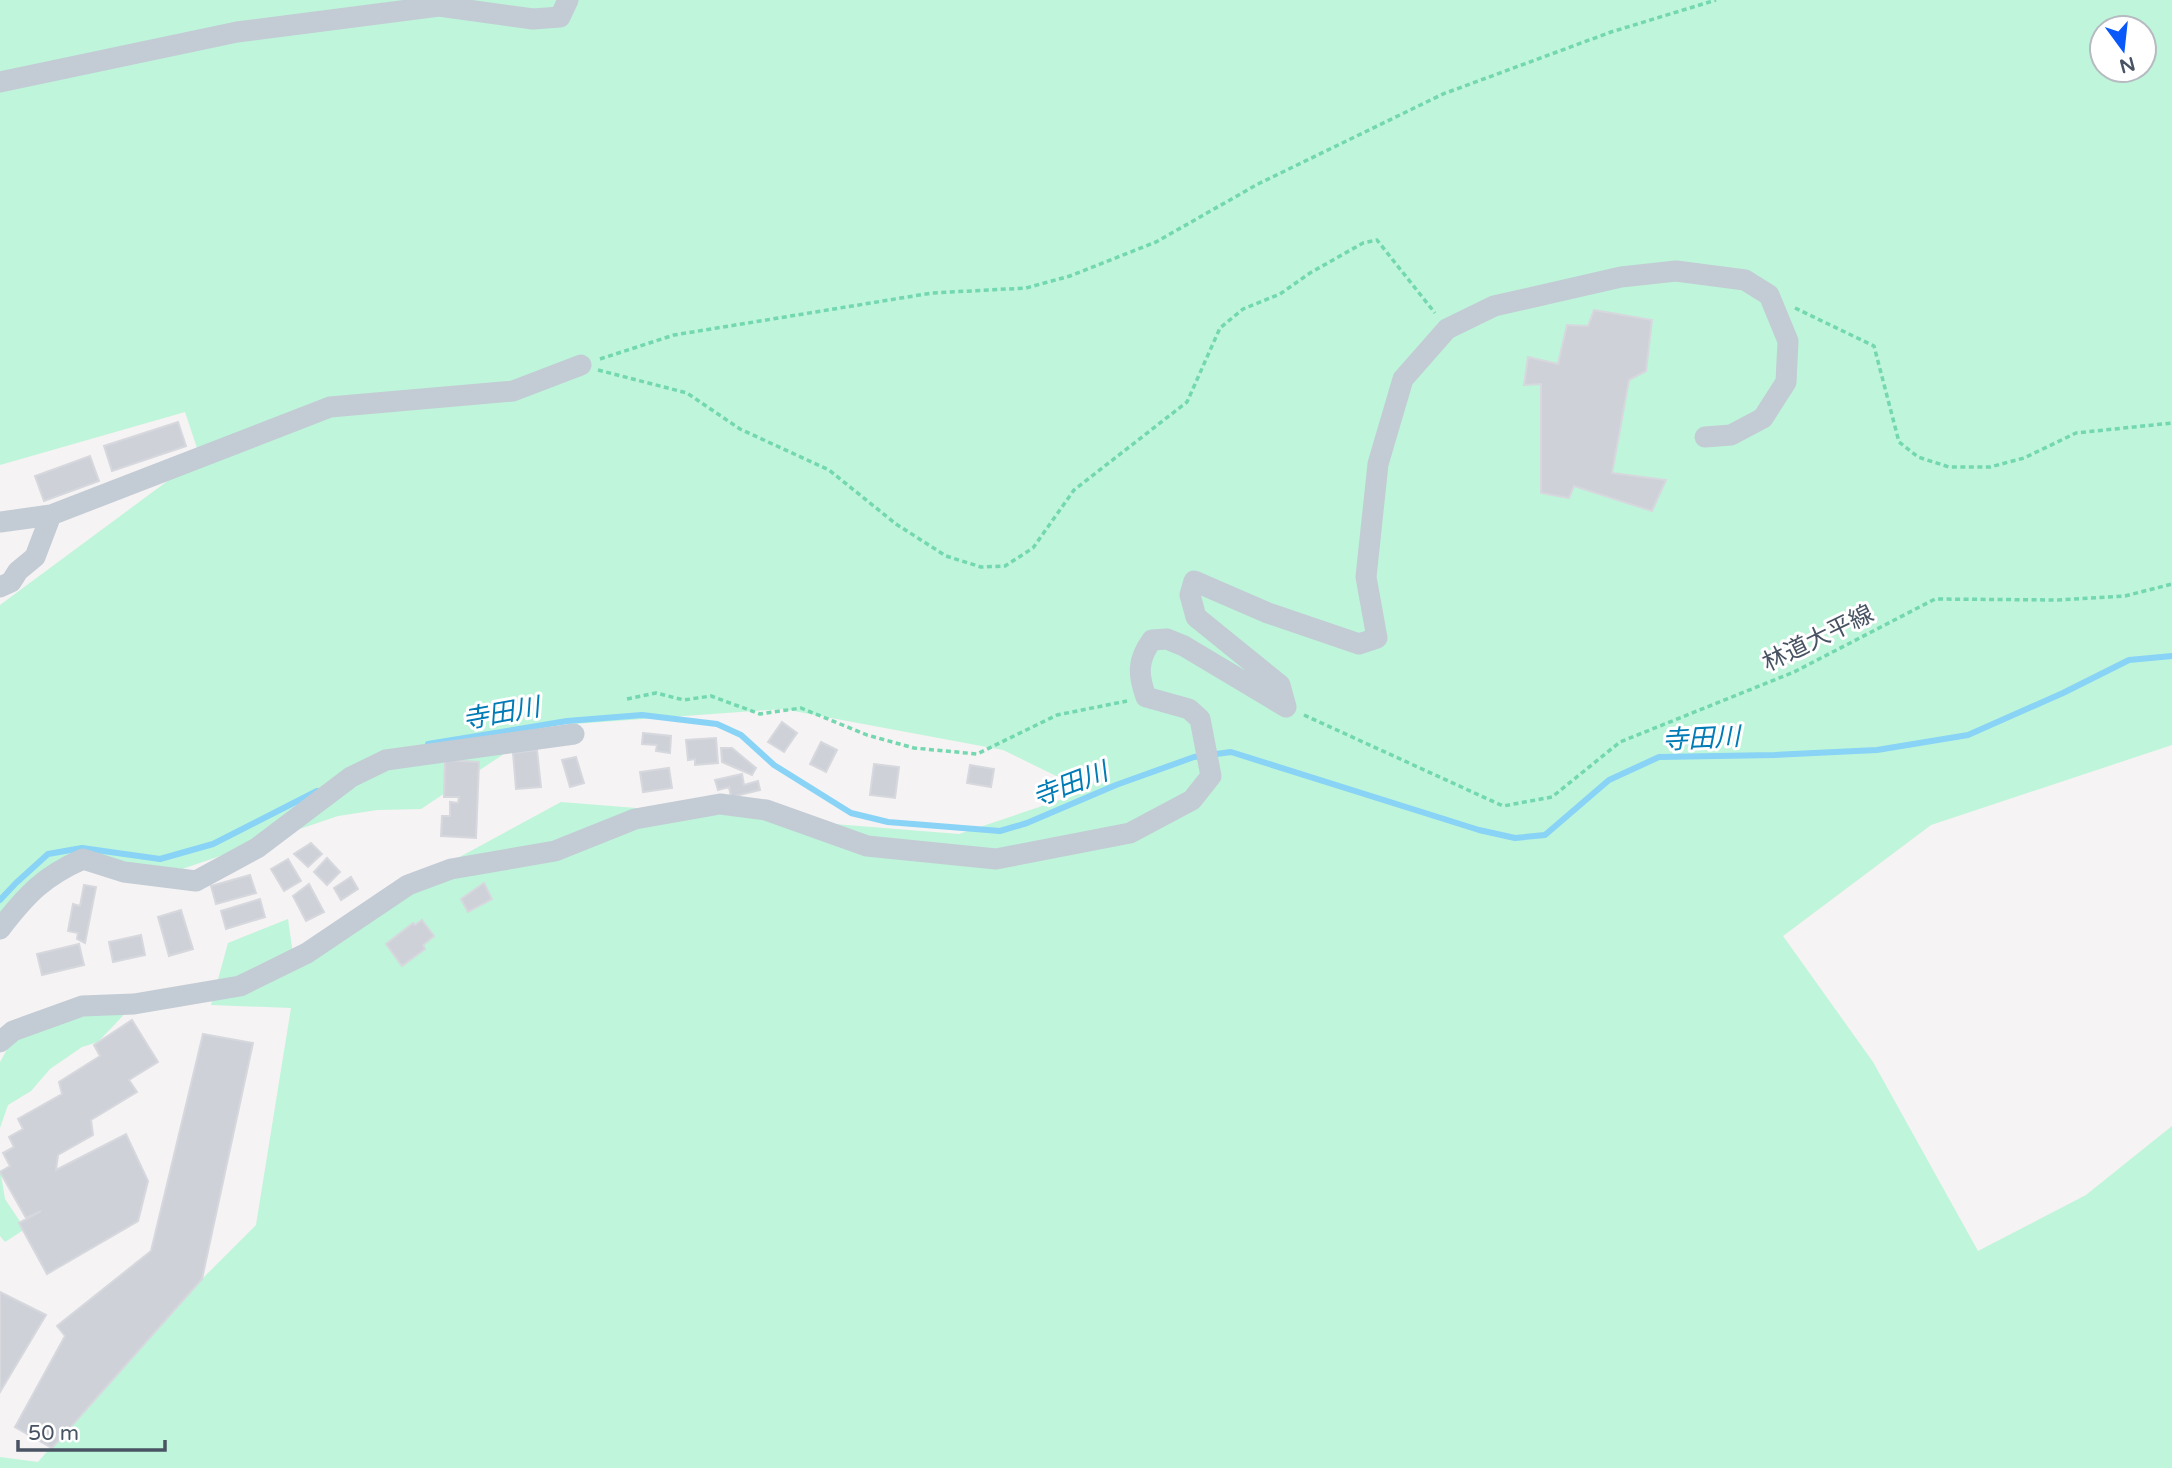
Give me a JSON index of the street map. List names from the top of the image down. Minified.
{"streets":{"path":["林道大平線"]},"water":["寺田川"],"scale_bar":"50 m","north":"bottom"}
